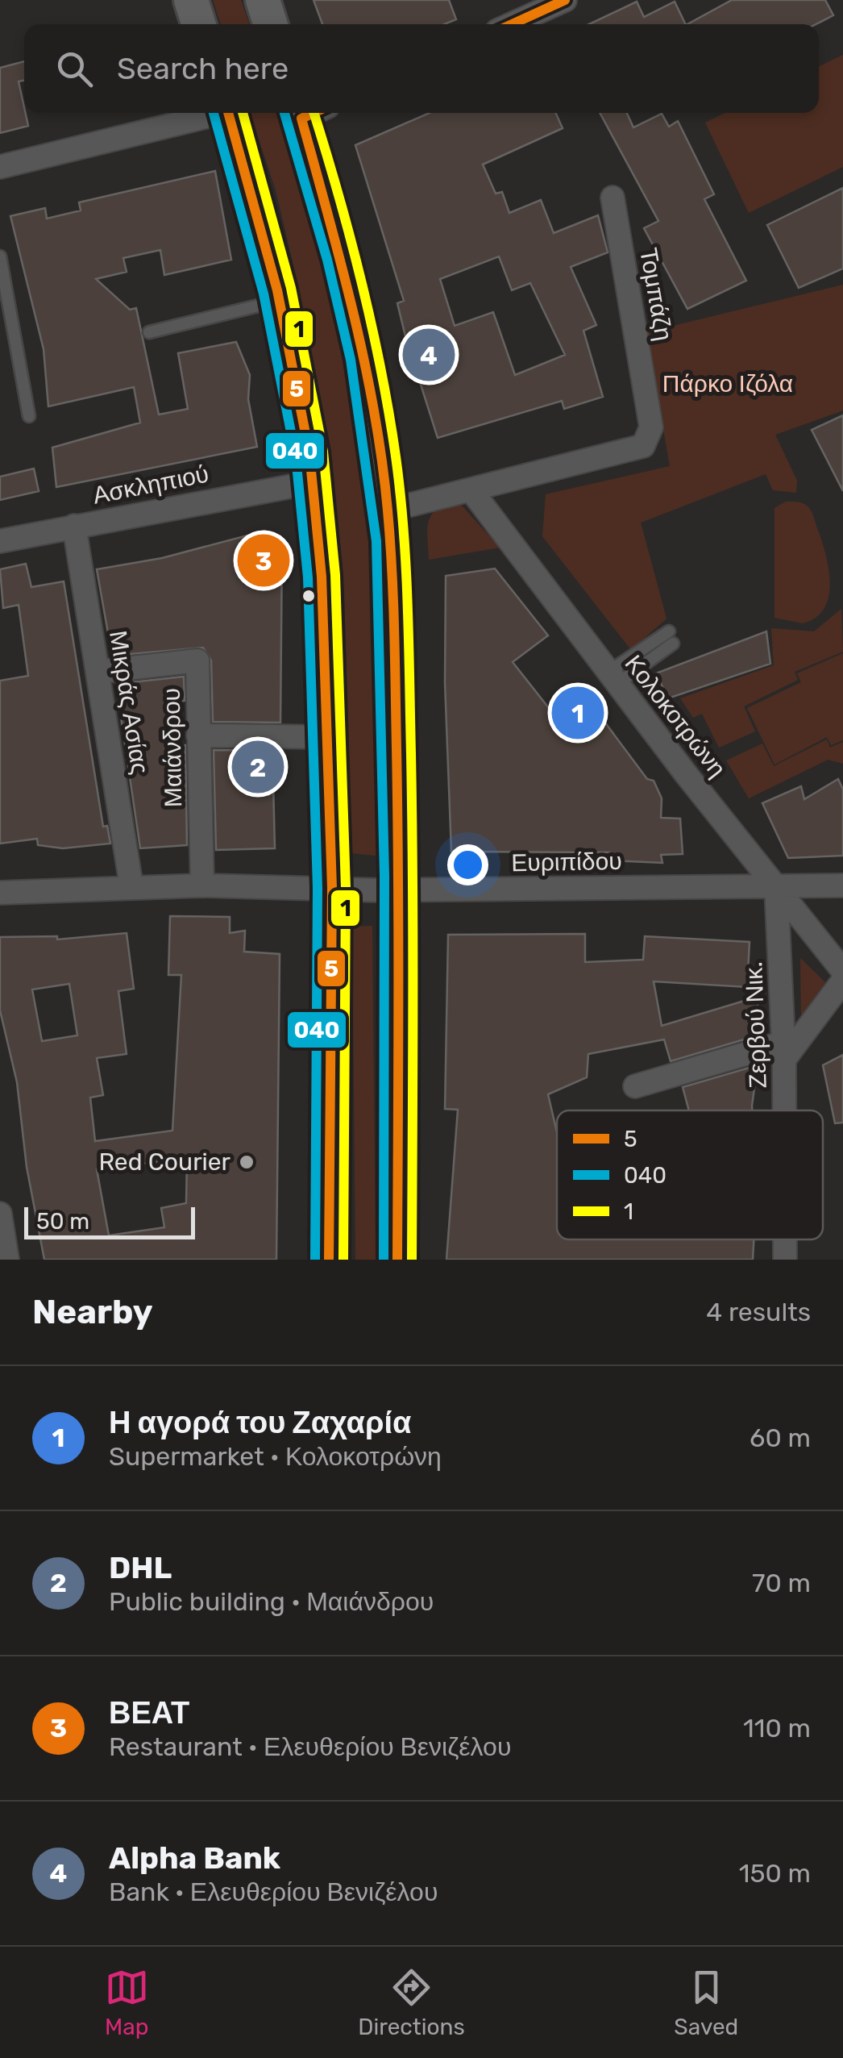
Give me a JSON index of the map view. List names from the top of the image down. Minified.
{"streets":{"street":["Τομπάζη","Ασκληπιού","Μικράς Ασίας","Κολοκοτρώνη","Μαιάνδρου","Ευριπίδου","Ζερβού Νικ."]},"crossings":[["Τομπάζη","Κολοκοτρώνη"],["Ασκληπιού","Μικράς Ασίας"],["Μικράς Ασίας","Μαιάνδρου"],["Μικράς Ασίας","Ευριπίδου"],["Κολοκοτρώνη","Ευριπίδου"],["Κολοκοτρώνη","Ζερβού Νικ."],["Μαιάνδρου","Ευριπίδου"],["Ευριπίδου","Ζερβού Νικ."]],"parks":["Πάρκο Ιζόλα"],"places":["Red Courier"],"lines":["transit line 5","transit line 040","transit line 1"],"legend":["5","040","1"],"scale_bar":"50 m","page":{"search":"Search here","pins":["4","3","1","2"],"scale":"50 m","heading":["Nearby","4 results"],"list":[{"mark":"1","name":"Η αγορά του Ζαχαρία","note":"Supermarket · Κολοκοτρώνη","value":"60 m"},{"mark":"2","name":"DHL","note":"Public building · Μαιάνδρου","value":"70 m"},{"mark":"3","name":"ΒΕΑΤ","note":"Restaurant · Ελευθερίου Βενιζέλου","value":"110 m"},{"mark":"4","name":"Alpha Bank","note":"Bank · Ελευθερίου Βενιζέλου","value":"150 m"}],"nav":["Map","Directions","Saved"]}}
